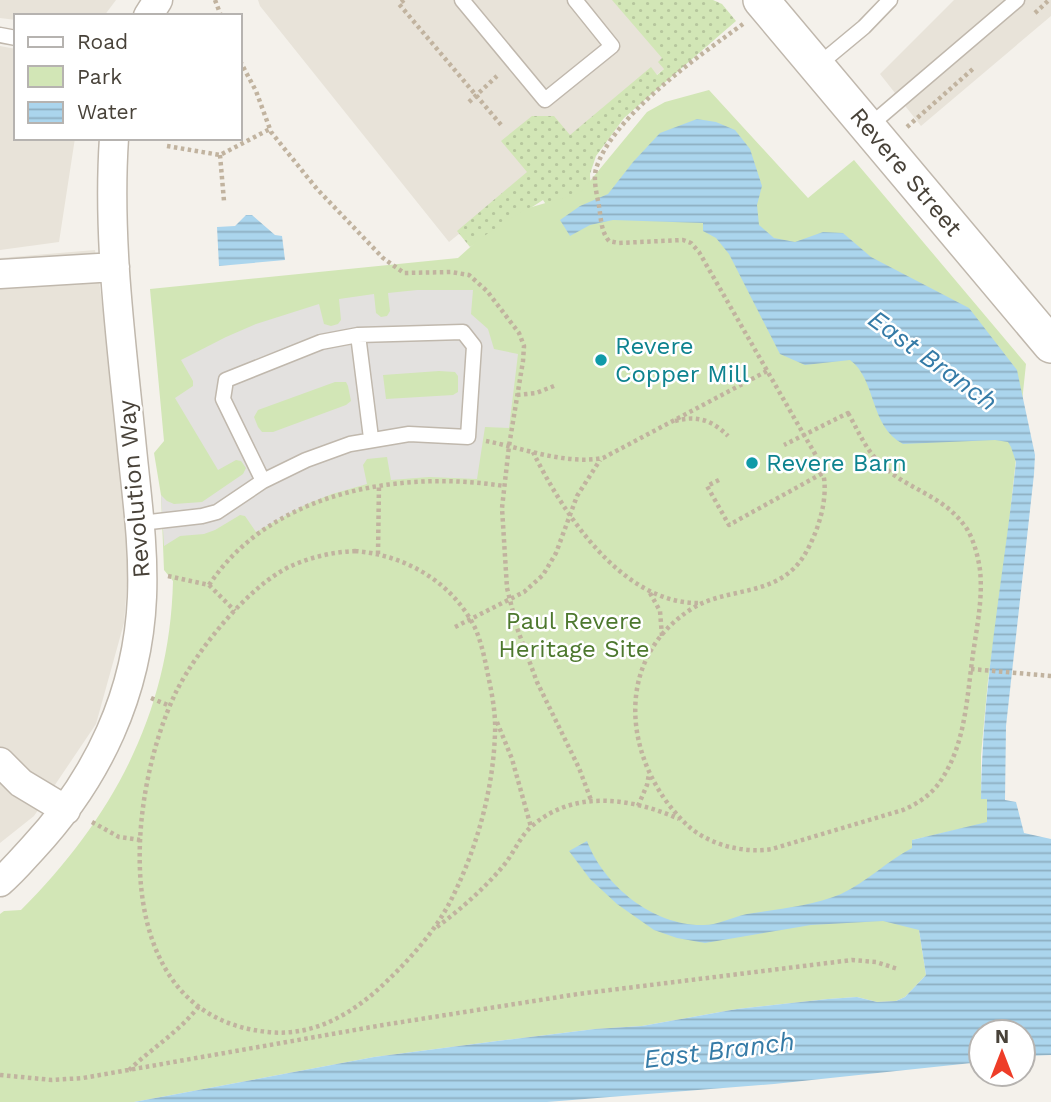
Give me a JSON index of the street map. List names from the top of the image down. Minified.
{"streets":{"street":["Revere Street","Revolution Way"]},"water":["East Branch"],"parks":["Paul Revere Heritage Site"],"places":["Revere Copper Mill","Revere Barn"],"legend":["Road","Park","Water"],"north":"top"}
